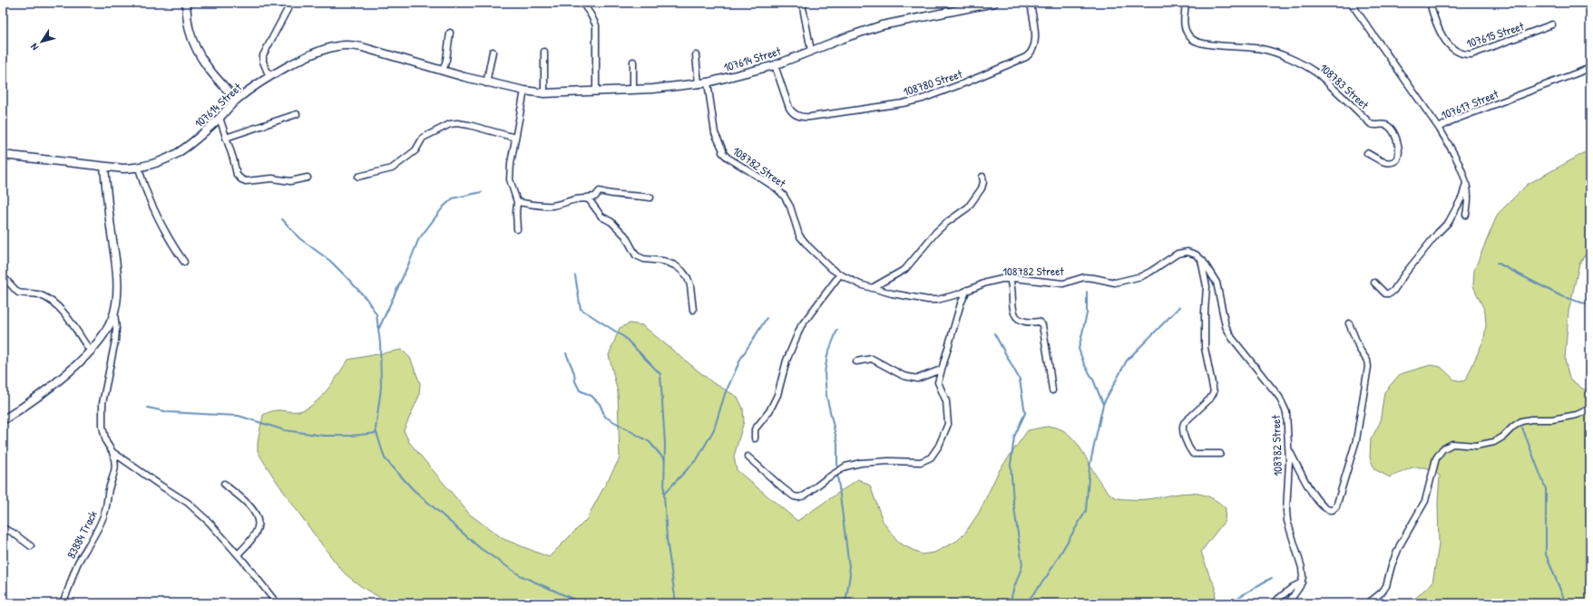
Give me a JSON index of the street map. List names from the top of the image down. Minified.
{"streets":{"street":["107615 Street","107614 Street","108780 Street","108783 Street","107617 Street","108782 Street","83884 Track"]},"crossings":[["107614 Street","108780 Street"],["107614 Street","108782 Street"]],"north":"bottom left"}
